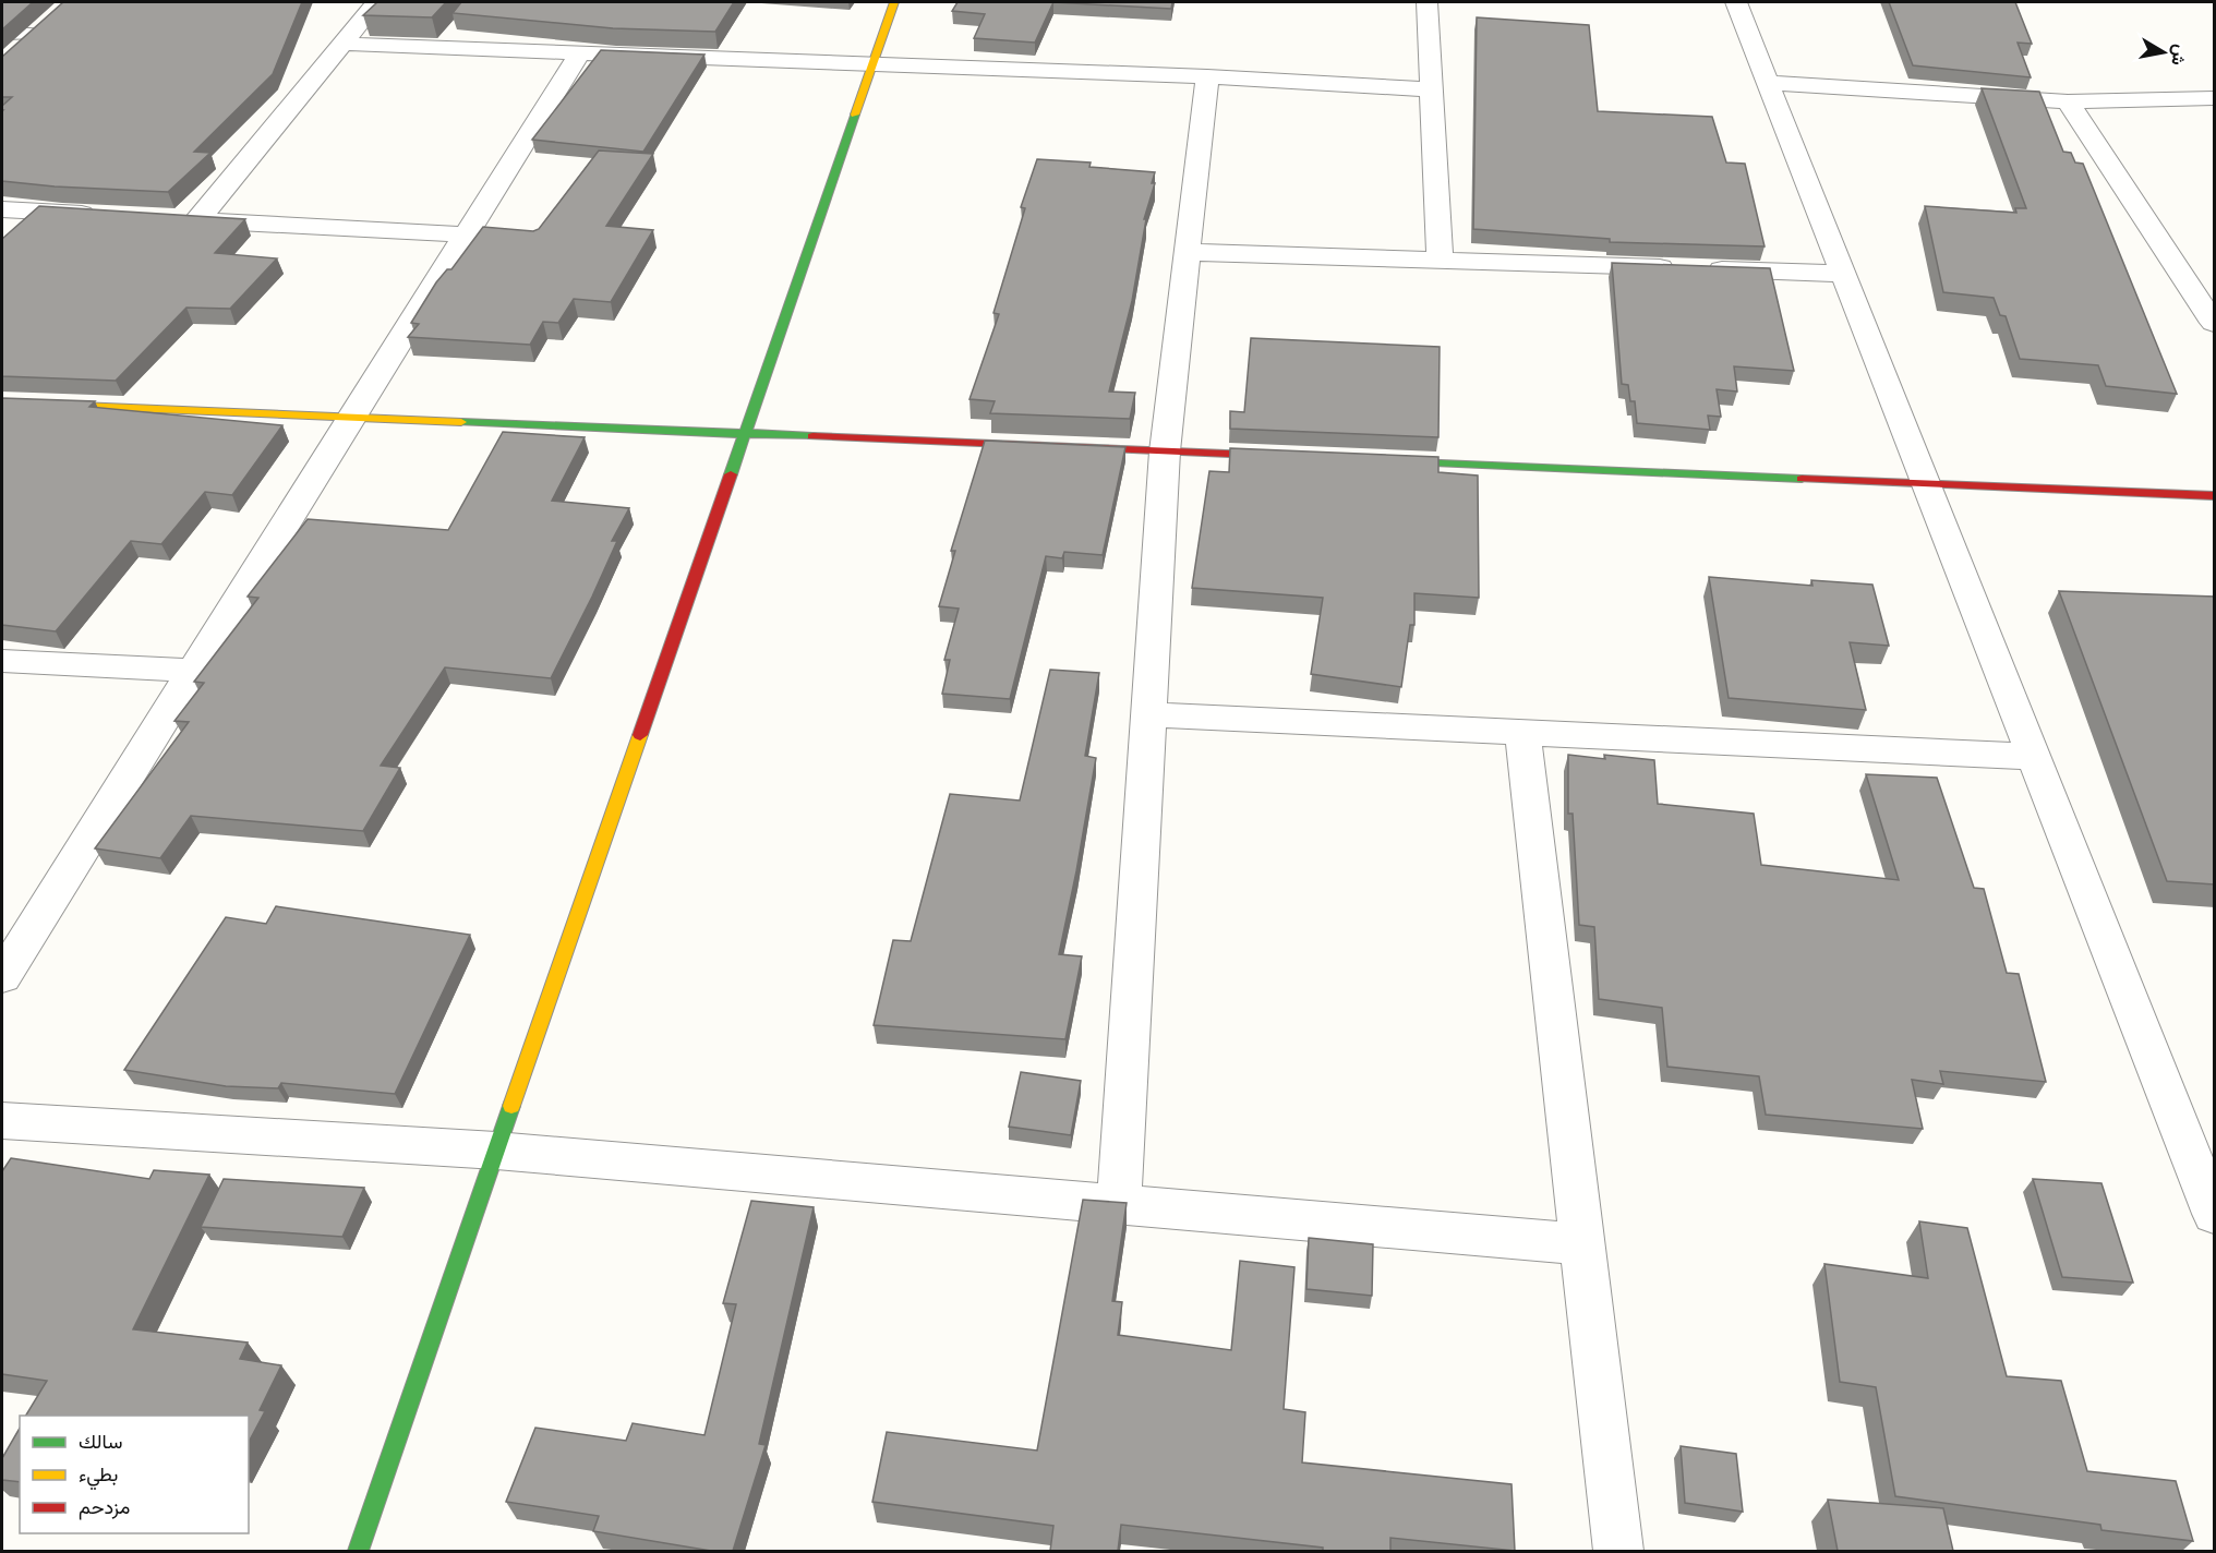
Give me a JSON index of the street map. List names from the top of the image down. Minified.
{"legend":["سالك","بطيء","مزدحم"],"north":"right"}
